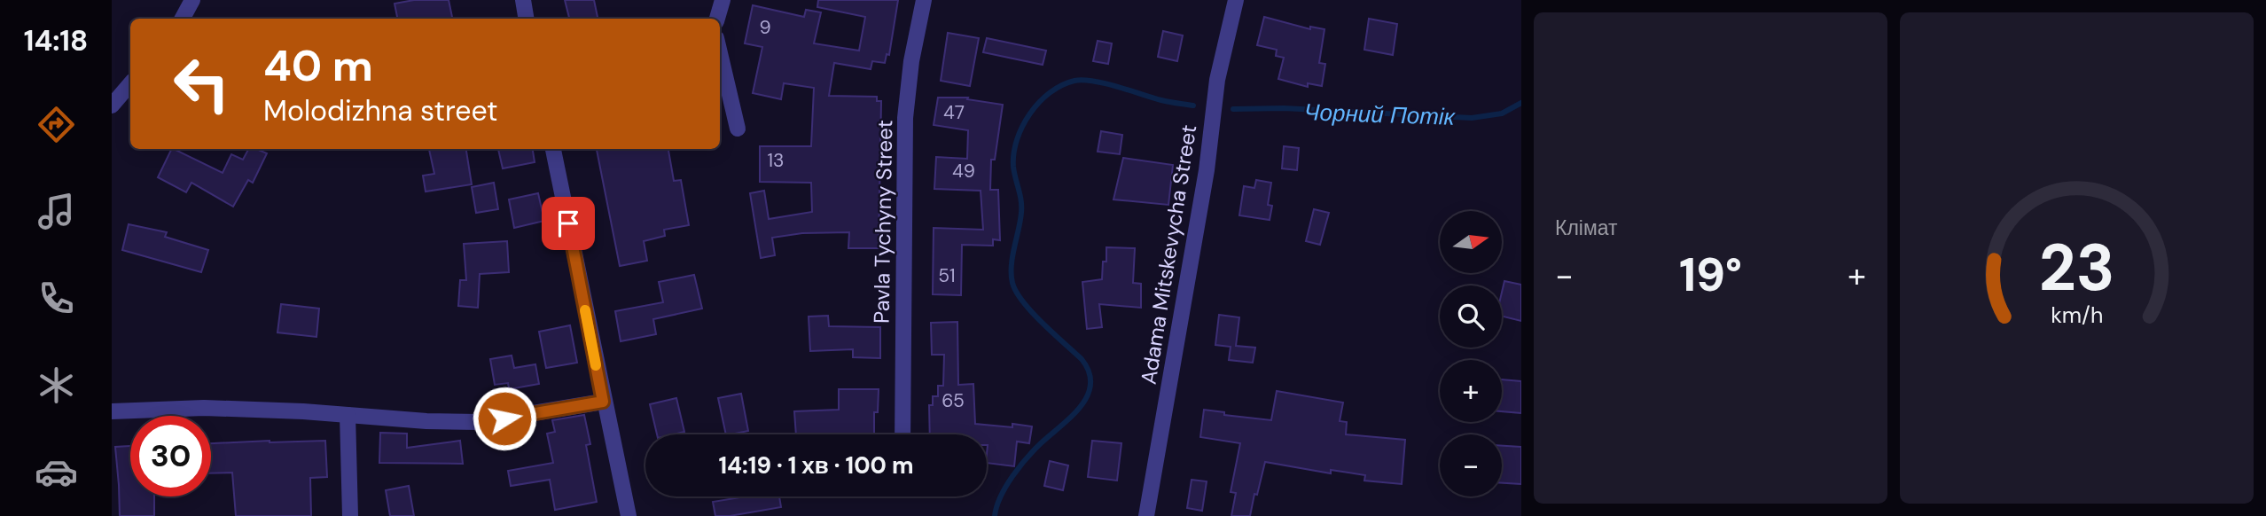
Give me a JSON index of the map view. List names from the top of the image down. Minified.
{"streets":{"street":["Pavla Tychyny Street","Adama Mitskevycha Street"]},"water":["Чорний Потік"],"house_numbers":["9","47","13","49","51","65"],"north":"right","page":{"tabs":"14:18","tile":"Клімат","turn":["40 m","Molodizhna street"],"map_buttons":["+","−"],"heat":["−","19°","+"],"limit":"30","trip":"14:19 · 1 хв · 100 m","gauge":["23","km/h"]}}
